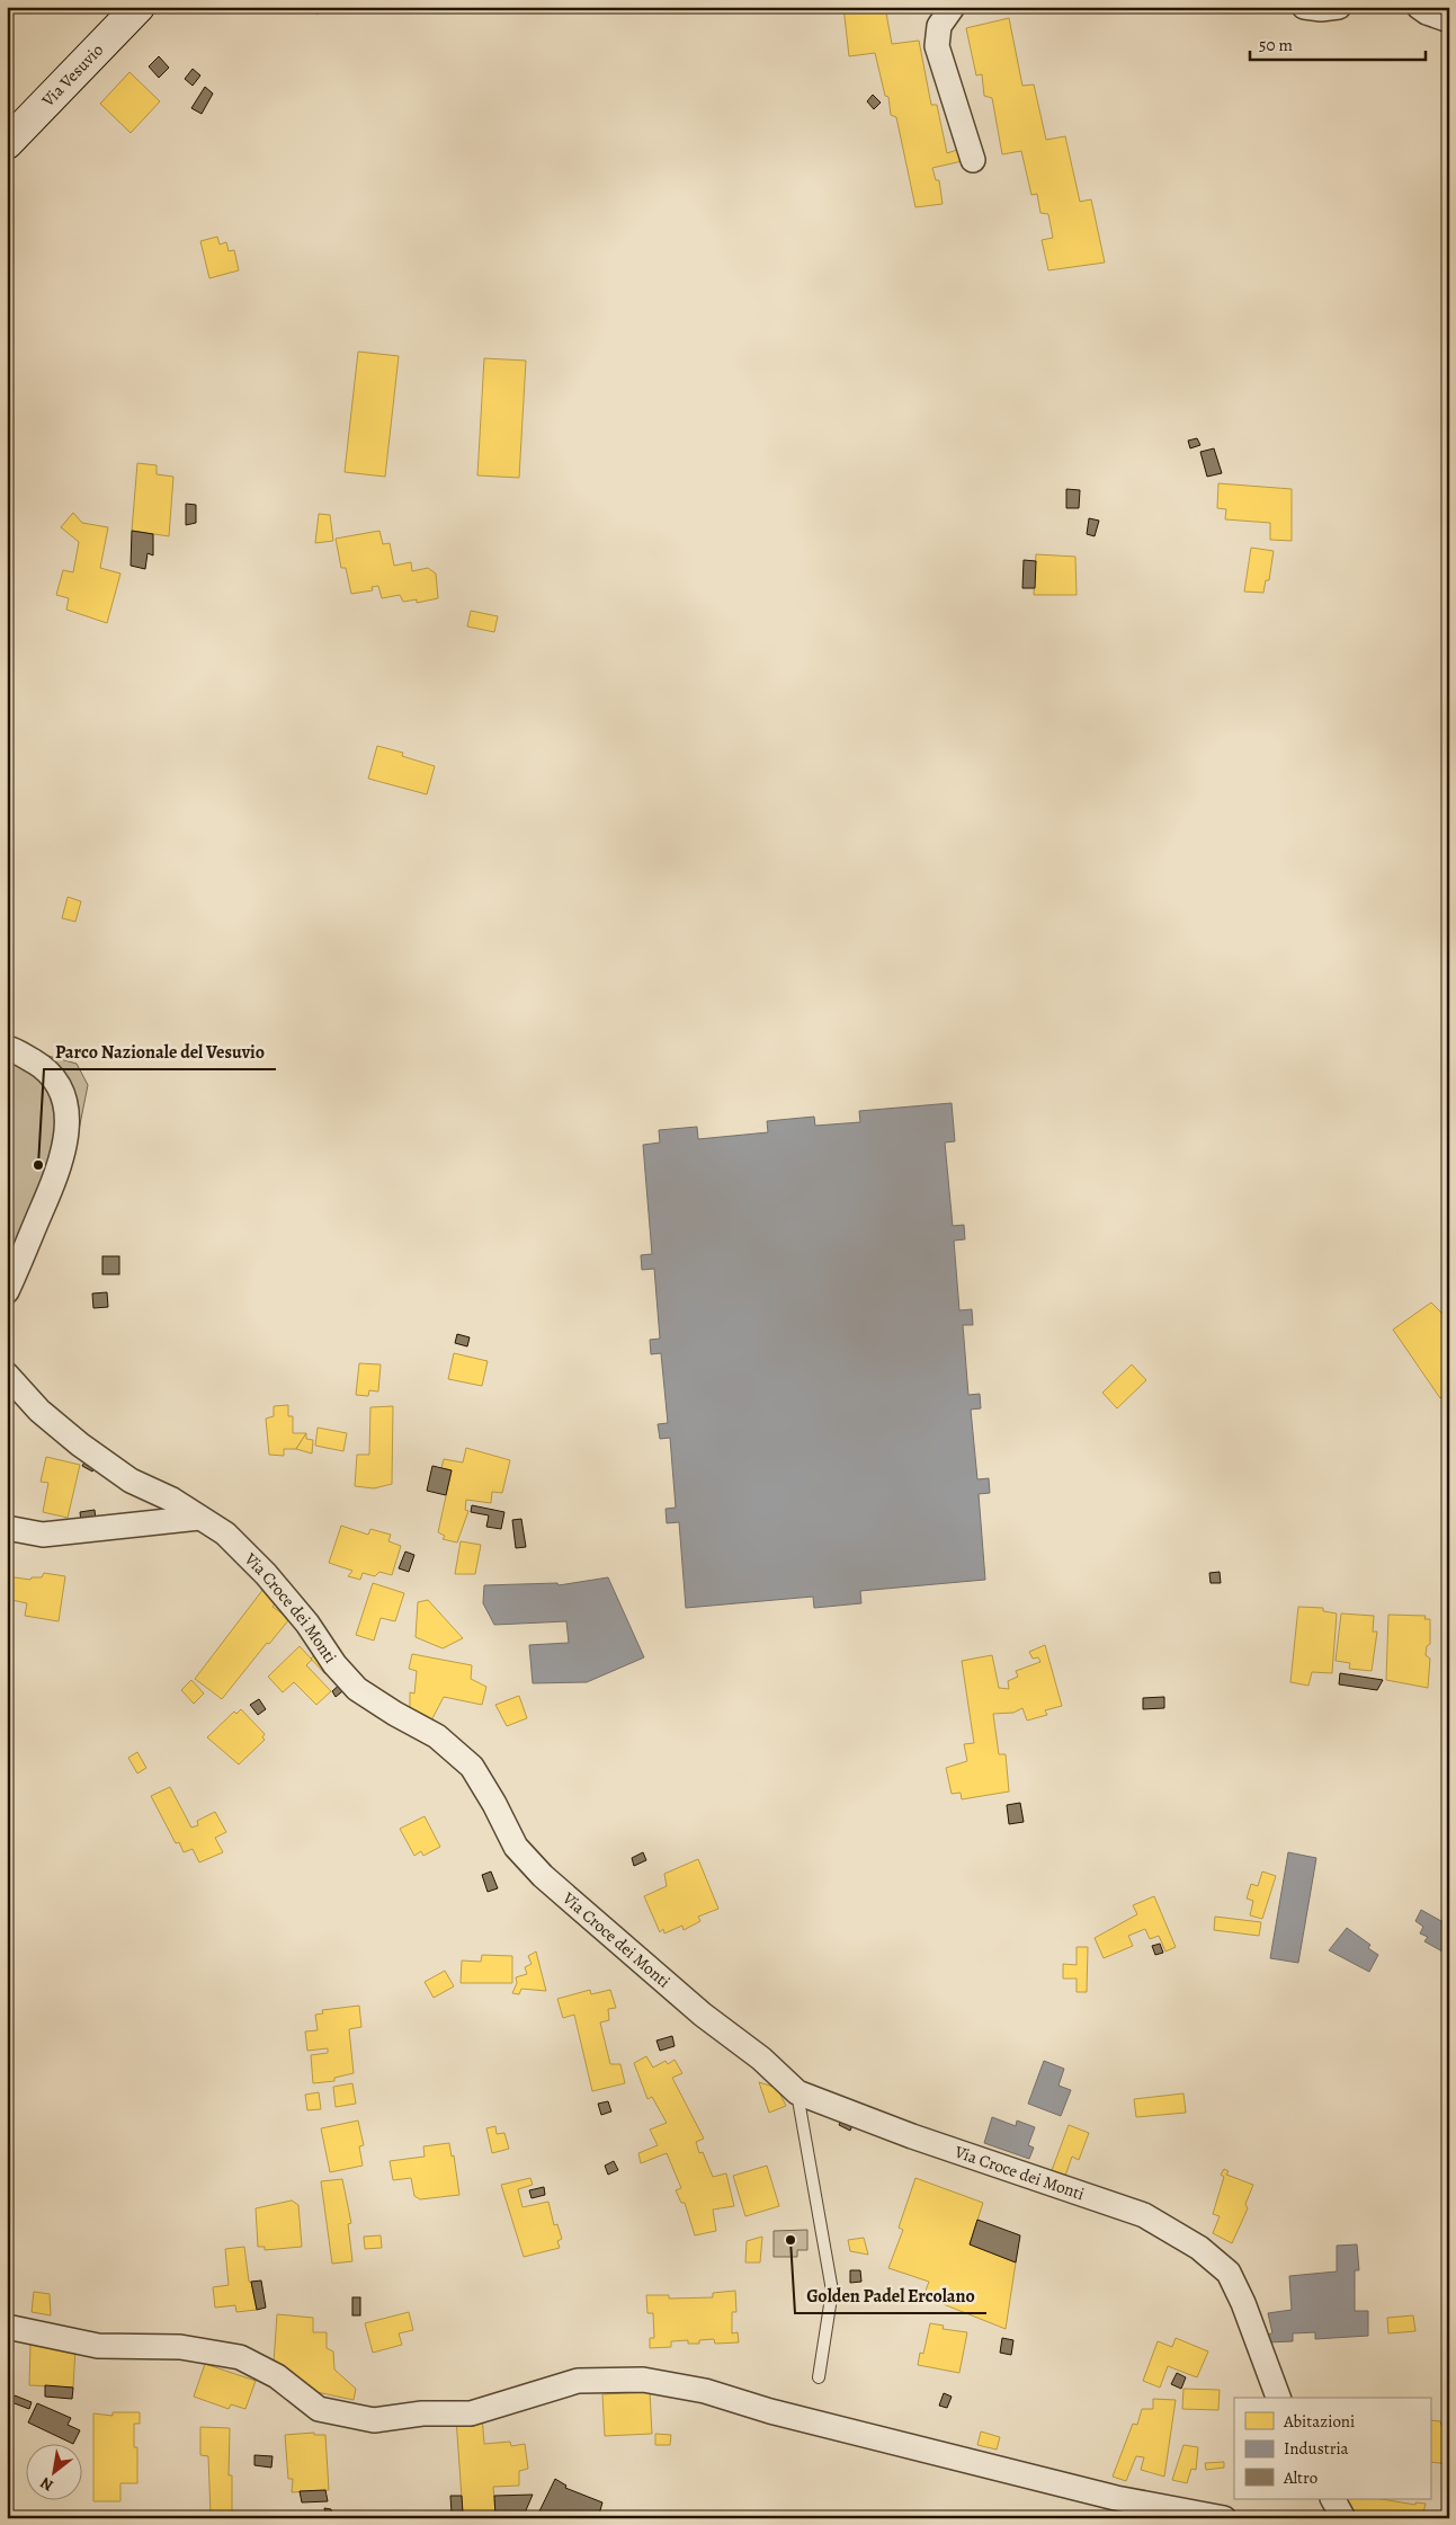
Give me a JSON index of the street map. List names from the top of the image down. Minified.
{"streets":{"street":["Via Vesuvio","Via Croce dei Monti"]},"places":["Parco Nazionale del Vesuvio","Golden Padel Ercolano"],"legend":["Abitazioni","Industria","Altro"],"scale_bar":"50 m","north":"bottom left"}
